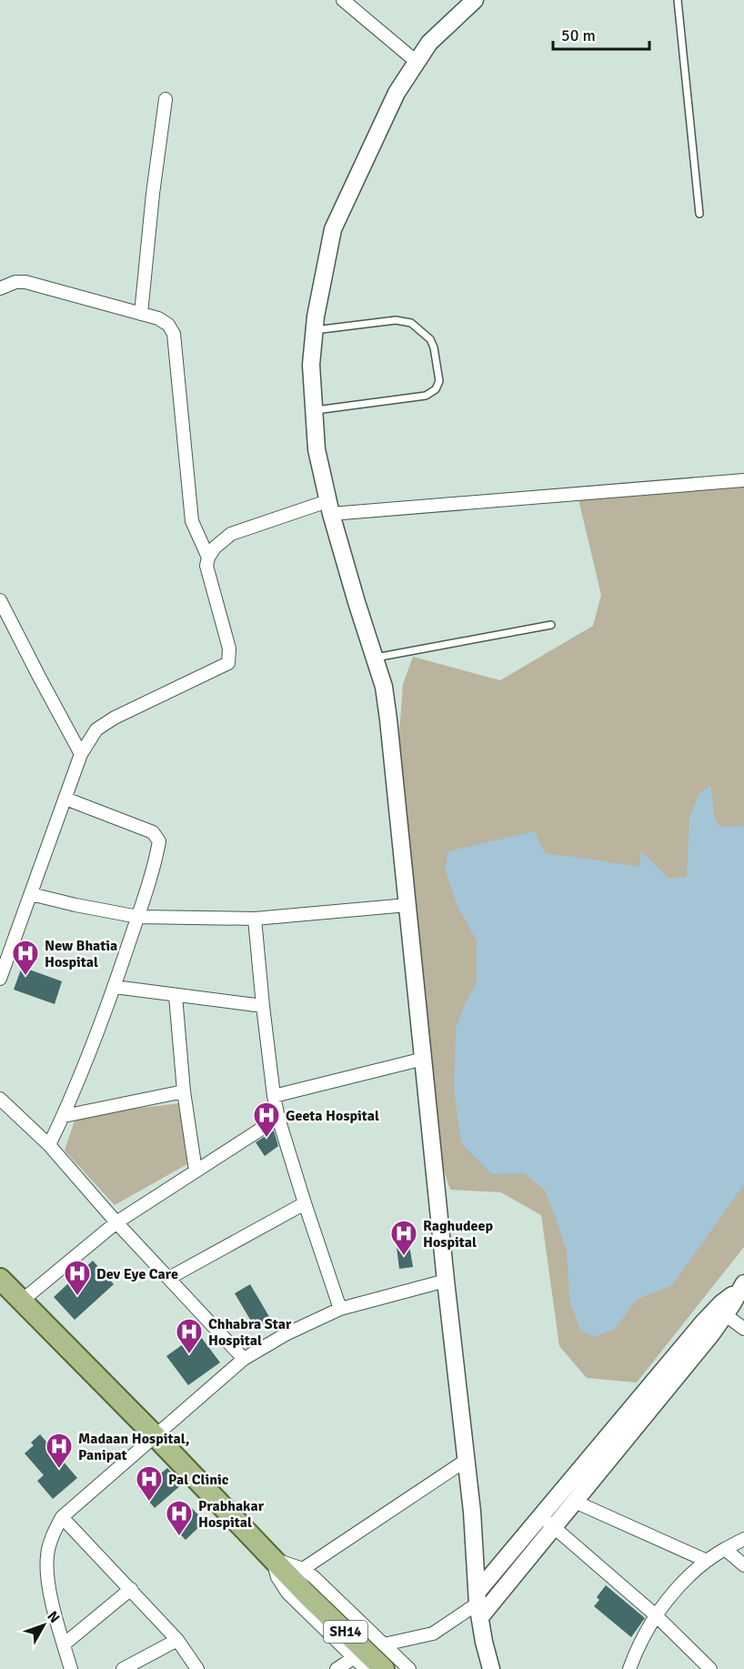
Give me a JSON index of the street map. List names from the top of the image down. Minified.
{"streets":{"main road":["SH14"]},"places":{"hospital":["New Bhatia Hospital","Geeta Hospital","Raghudeep Hospital","Dev Eye Care","Chhabra Star Hospital","Madaan Hospital, Panipat","Pal Clinic","Prabhakar Hospital"]},"scale_bar":"50 m","north":"top right"}
